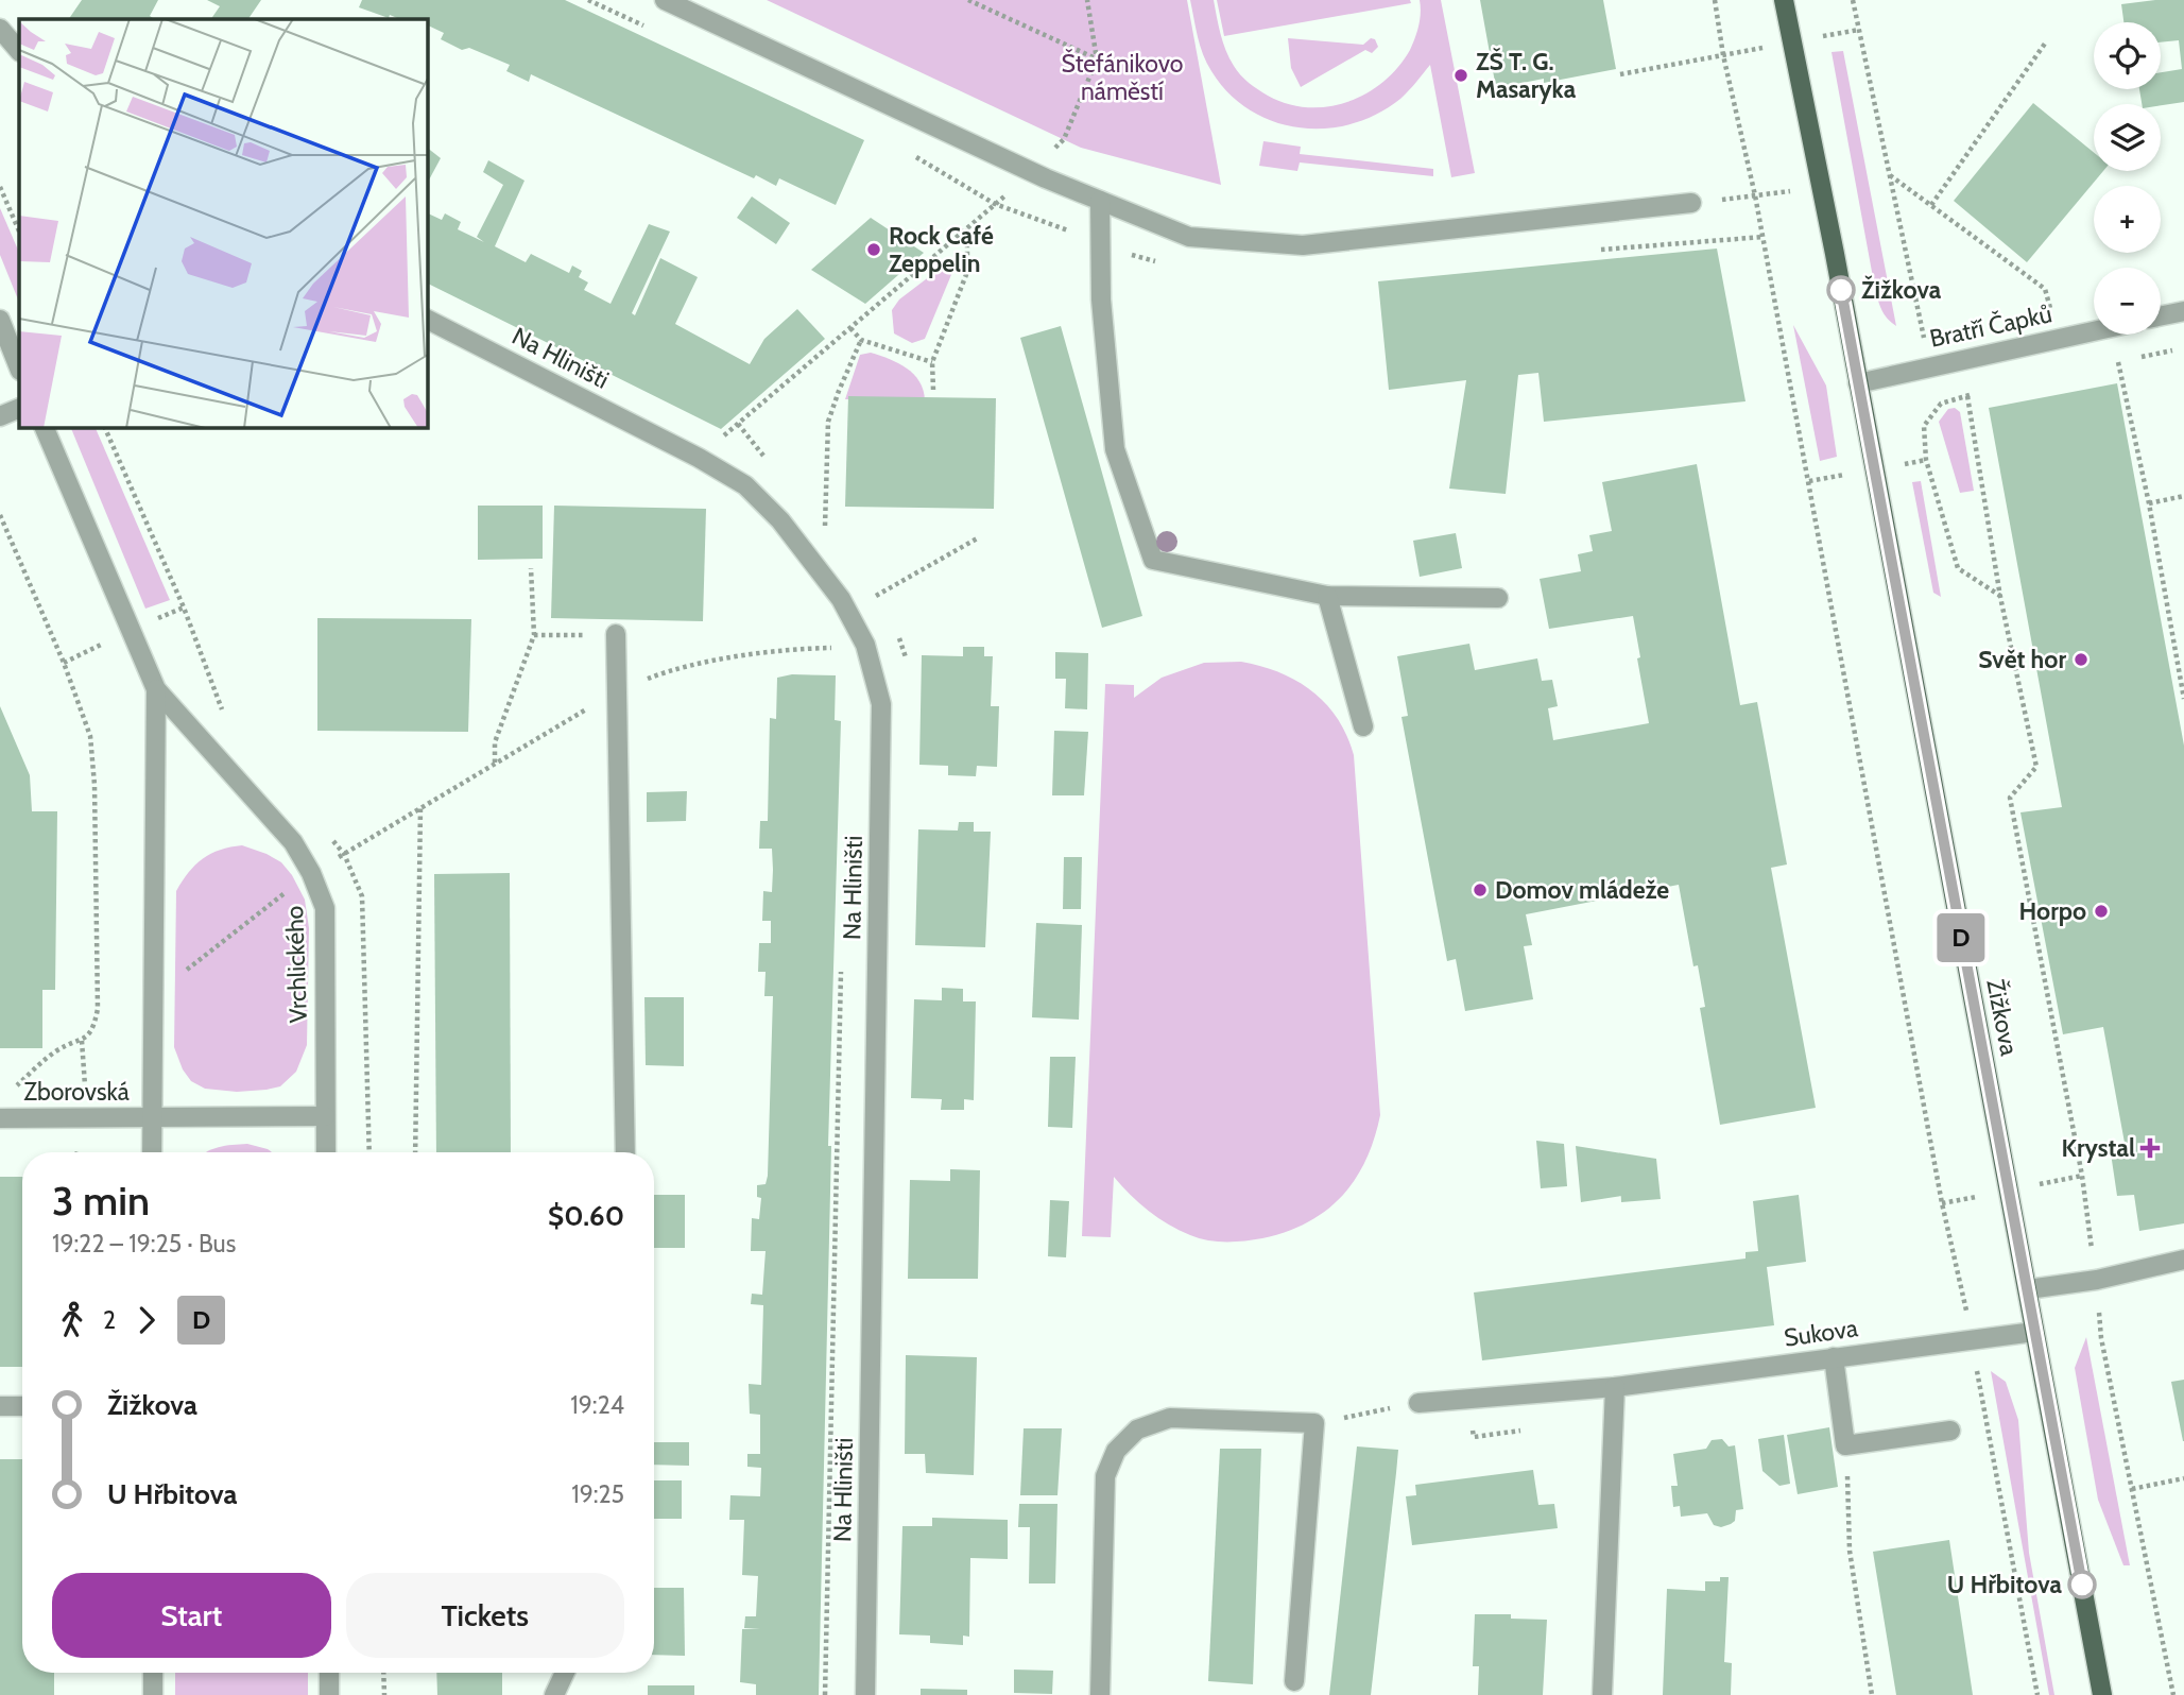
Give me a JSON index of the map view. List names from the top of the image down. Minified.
{"streets":{"main road":["Žižkova"],"street":["Bratří Čapků","Na Hliništi","Vrchlického","Zborovská","Sukova"]},"crossings":[["Bratří Čapků","Žižkova"],["Vrchlického","Zborovská"],["Žižkova","Sukova"]],"parks":["Štefánikovo náměstí"],"places":{"other":["ZŠ T. G. Masaryka","Rock Café Zeppelin","Žižkova","Svět hor","Domov mládeže","Horpo","U Hřbitova"],"health":["Krystal"]},"lines":["bus line D"],"page":{"on_map":"D","map_buttons":["+","−"],"heading":["3 min","19:22 – 19:25 · Bus","$0.60"],"legs":["2","D"],"list":[{"name":"Žižkova","value":"19:24"},{"name":"U Hřbitova","value":"19:25"}],"buttons":["Start","Tickets"]}}
